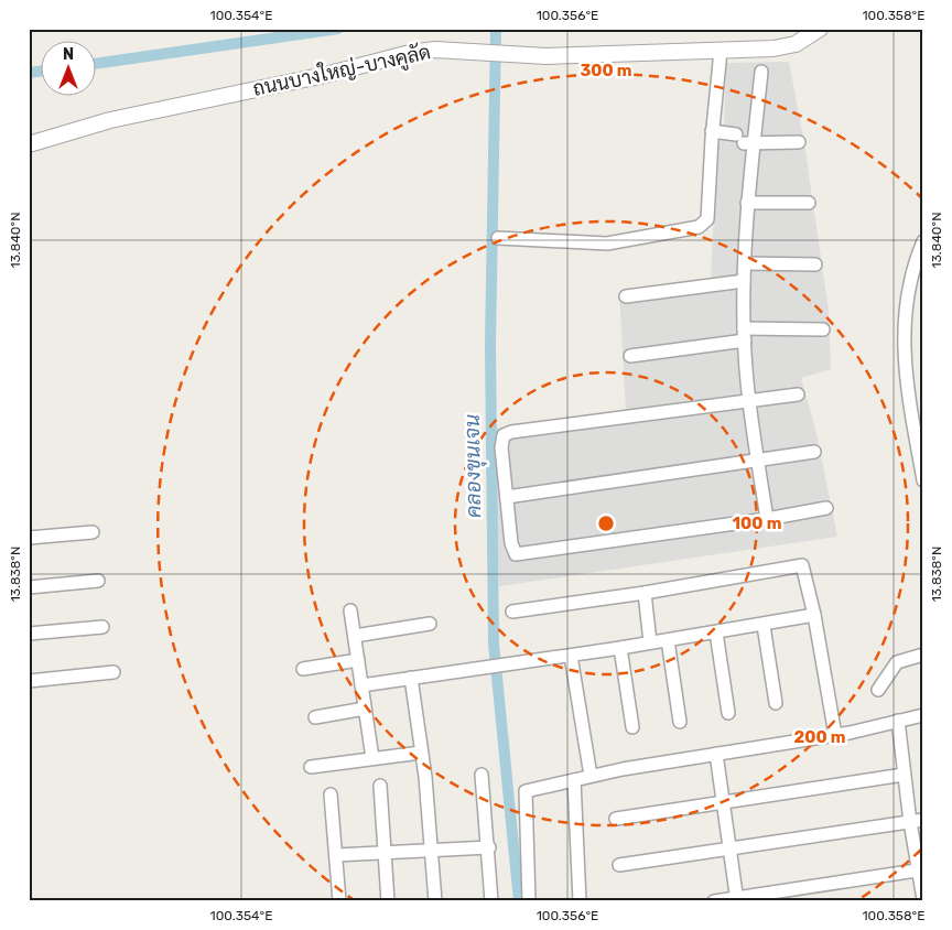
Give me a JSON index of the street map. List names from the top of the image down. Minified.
{"streets":{"street":["ถนนบางใหญ่-บางคูลัด"]},"water":["คลองขุนเจน"],"north":"top","coordinates":["100.354°E","100.356°E","100.358°E","13.840°N","13.838°N"],"rings":["300 m","100 m","200 m"]}
